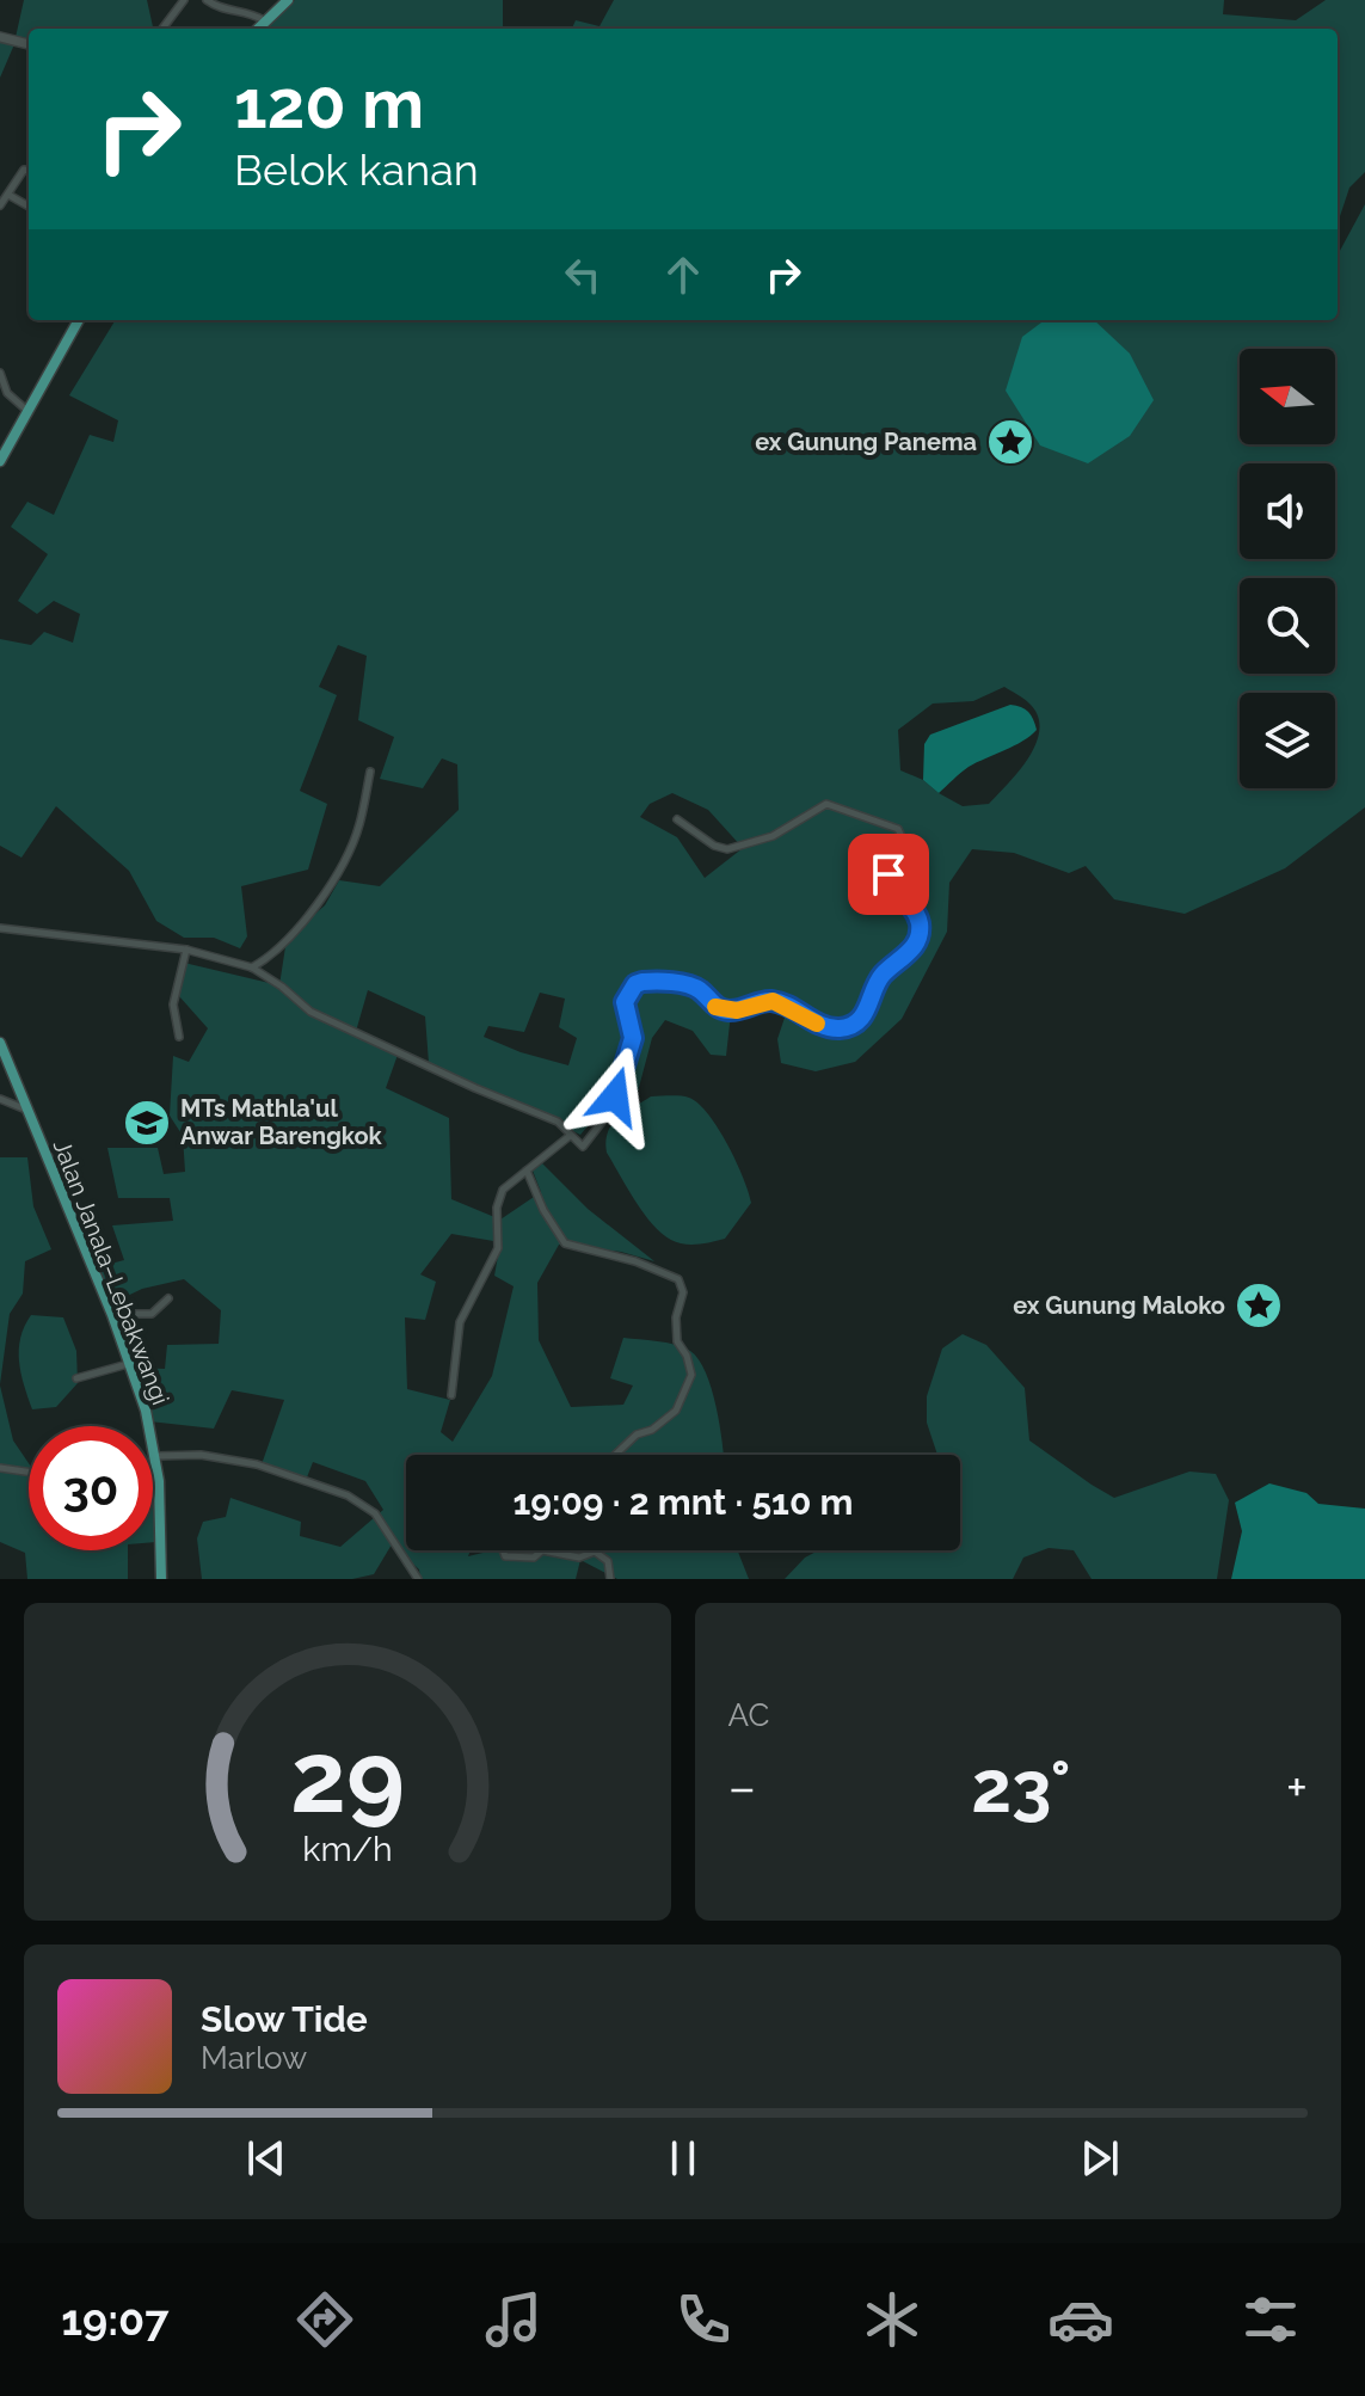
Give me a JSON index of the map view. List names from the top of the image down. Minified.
{"streets":{"main road":["Jalan Janala–Lebakwangi"]},"places":{"place":["ex Gunung Panema","ex Gunung Maloko"],"school or university":["MTs Mathla'ul Anwar Barengkok"]},"north":"left","page":{"turn":["120 m","Belok kanan"],"limit":"30","trip":"19:09 · 2 mnt · 510 m","tile":"AC","heat":["−","23°","+"],"song":["Slow Tide","Marlow"],"tabs":"19:07","gauge":["29","km/h"]}}
